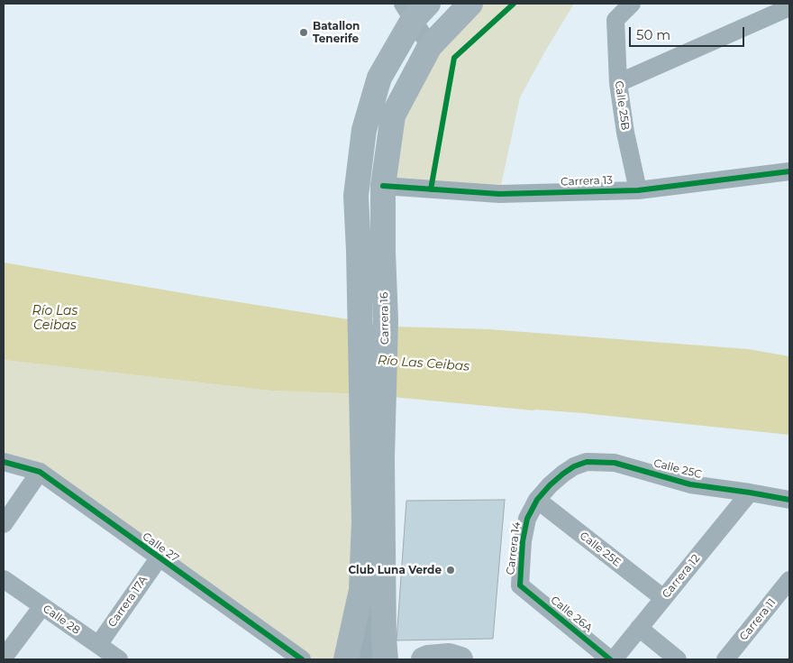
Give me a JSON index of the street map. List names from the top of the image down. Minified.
{"streets":{"main road":["Carrera 16"],"street":["Calle 25B","Carrera 13","Calle 25C","Calle 27","Carrera 14","Calle 25E","Carrera 12","Carrera 17A","Calle 26A","Calle 28","Carrera 11"]},"crossings":[["Calle 25B","Carrera 13"],["Carrera 13","Carrera 16"],["Calle 25C","Carrera 14"],["Calle 25C","Carrera 12"],["Calle 27","Carrera 17A"],["Carrera 14","Calle 25E"],["Carrera 14","Calle 26A"],["Calle 25E","Carrera 12"],["Carrera 12","Calle 26A"],["Carrera 17A","Calle 28"]],"water":["Río Las Ceibas"],"places":["Batallon Tenerife","Club Luna Verde"],"scale_bar":"50 m"}
